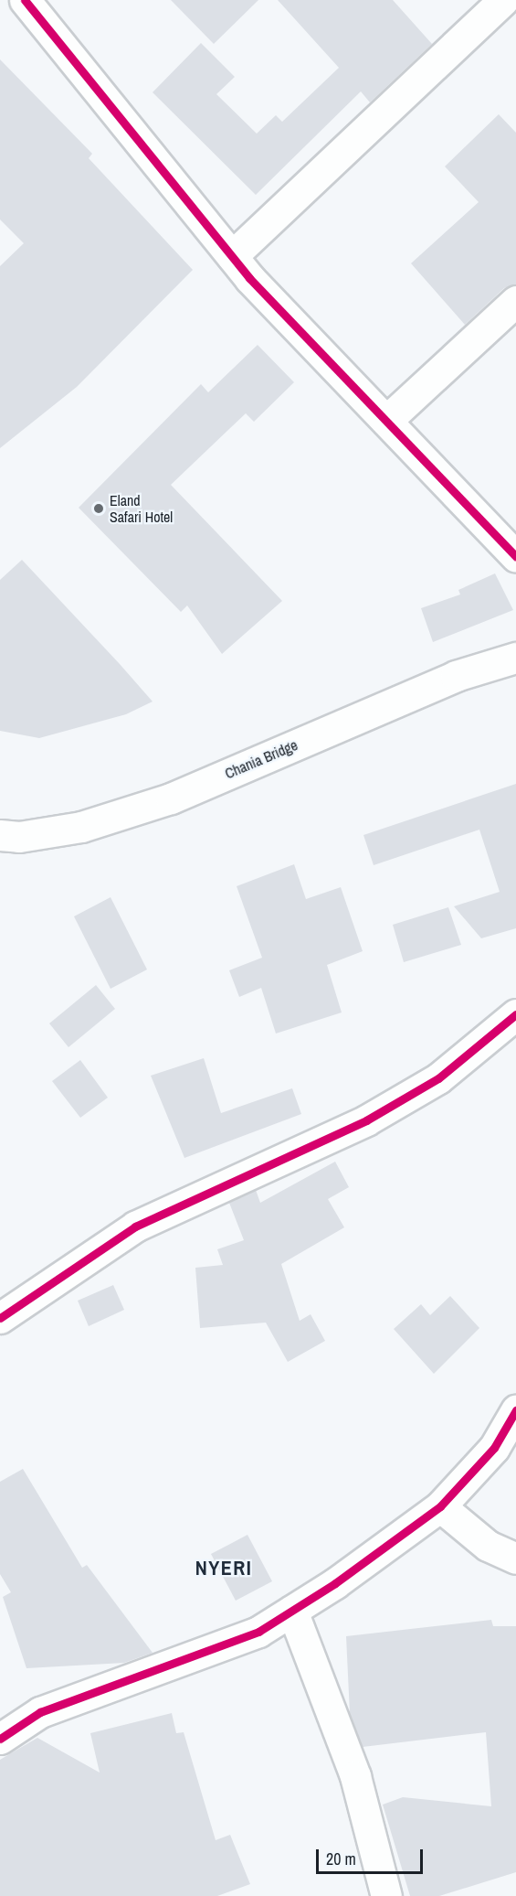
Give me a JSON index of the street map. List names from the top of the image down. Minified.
{"streets":{"street":["Chania Bridge"]},"districts":["NYERI"],"places":["Eland Safari Hotel"],"scale_bar":"20 m"}
